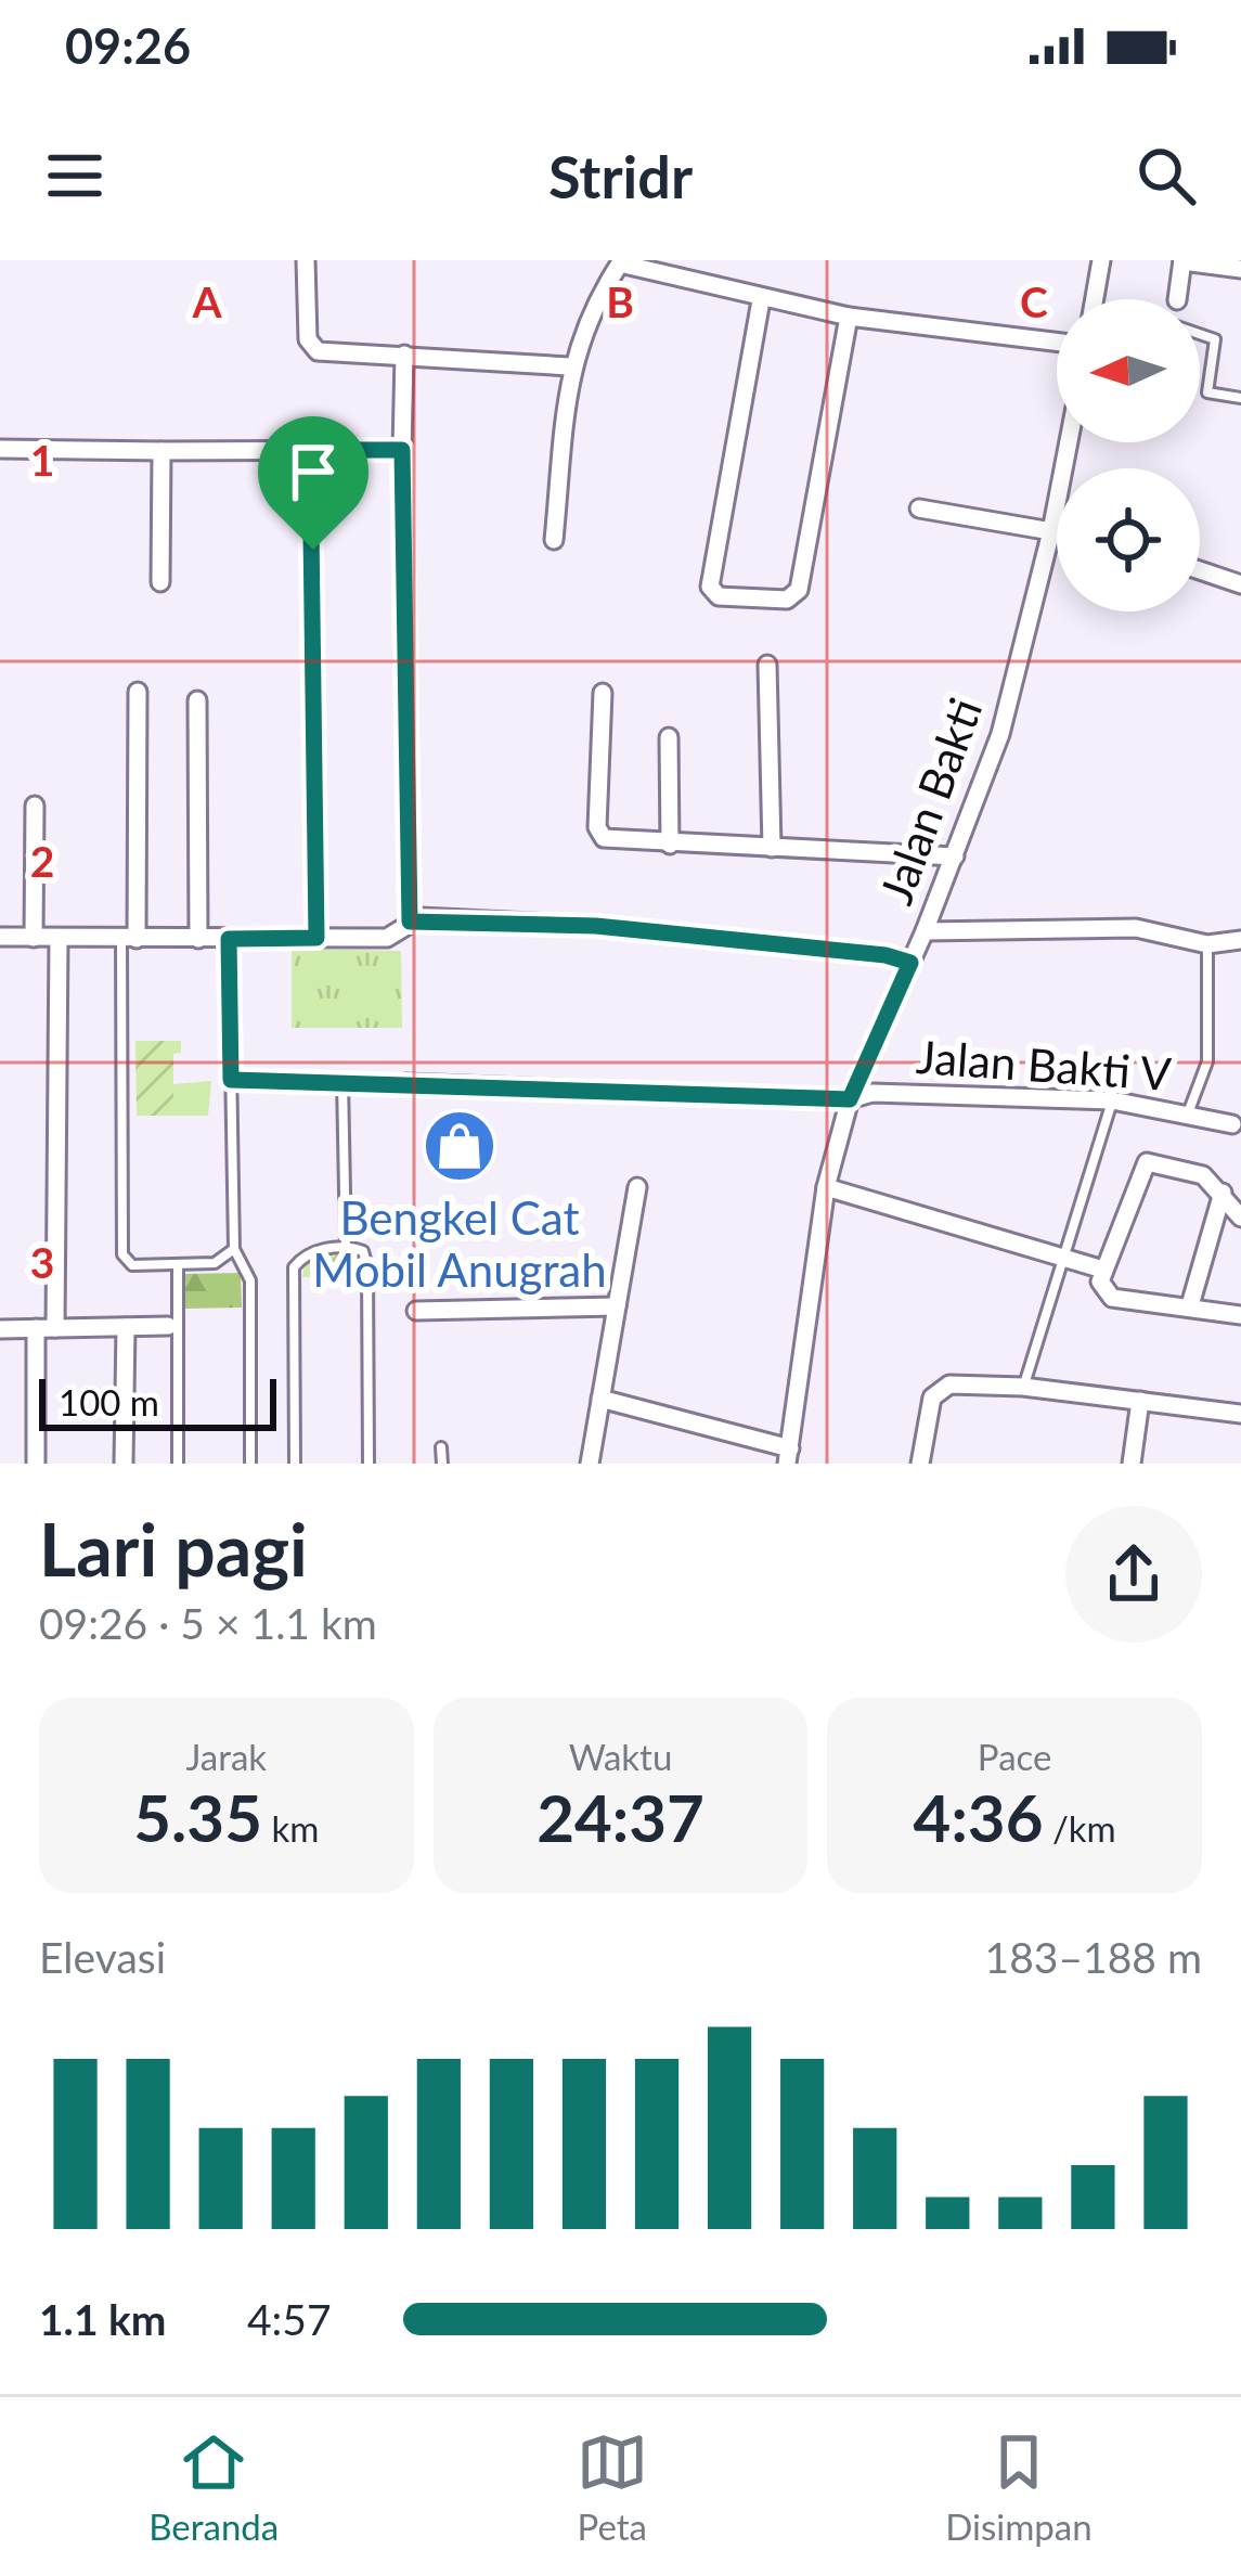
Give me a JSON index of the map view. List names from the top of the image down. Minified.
{"streets":{"street":["Jalan Bakti","Jalan Bakti V"]},"crossings":[["Jalan Bakti","Jalan Bakti V"]],"places":{"shop":["Bengkel Cat Mobil Anugrah"]},"scale_bar":"100 m","north":"left","page":{"status":"09:26","header":"Stridr","scale":"100 m","heading":["Lari pagi","09:26 · 5 × 1.1 km"],"stats":[["Jarak","5.35 km"],["Waktu","24:37"],["Pace","4:36 /km"]],"chart":["Elevasi","183–188 m"],"list":[{"name":"1.1 km","note":"4:57"}],"tabs":["Beranda","Peta","Disimpan"]},"grid":{"columns":["A","B","C"],"rows":["1","2","3"]}}
